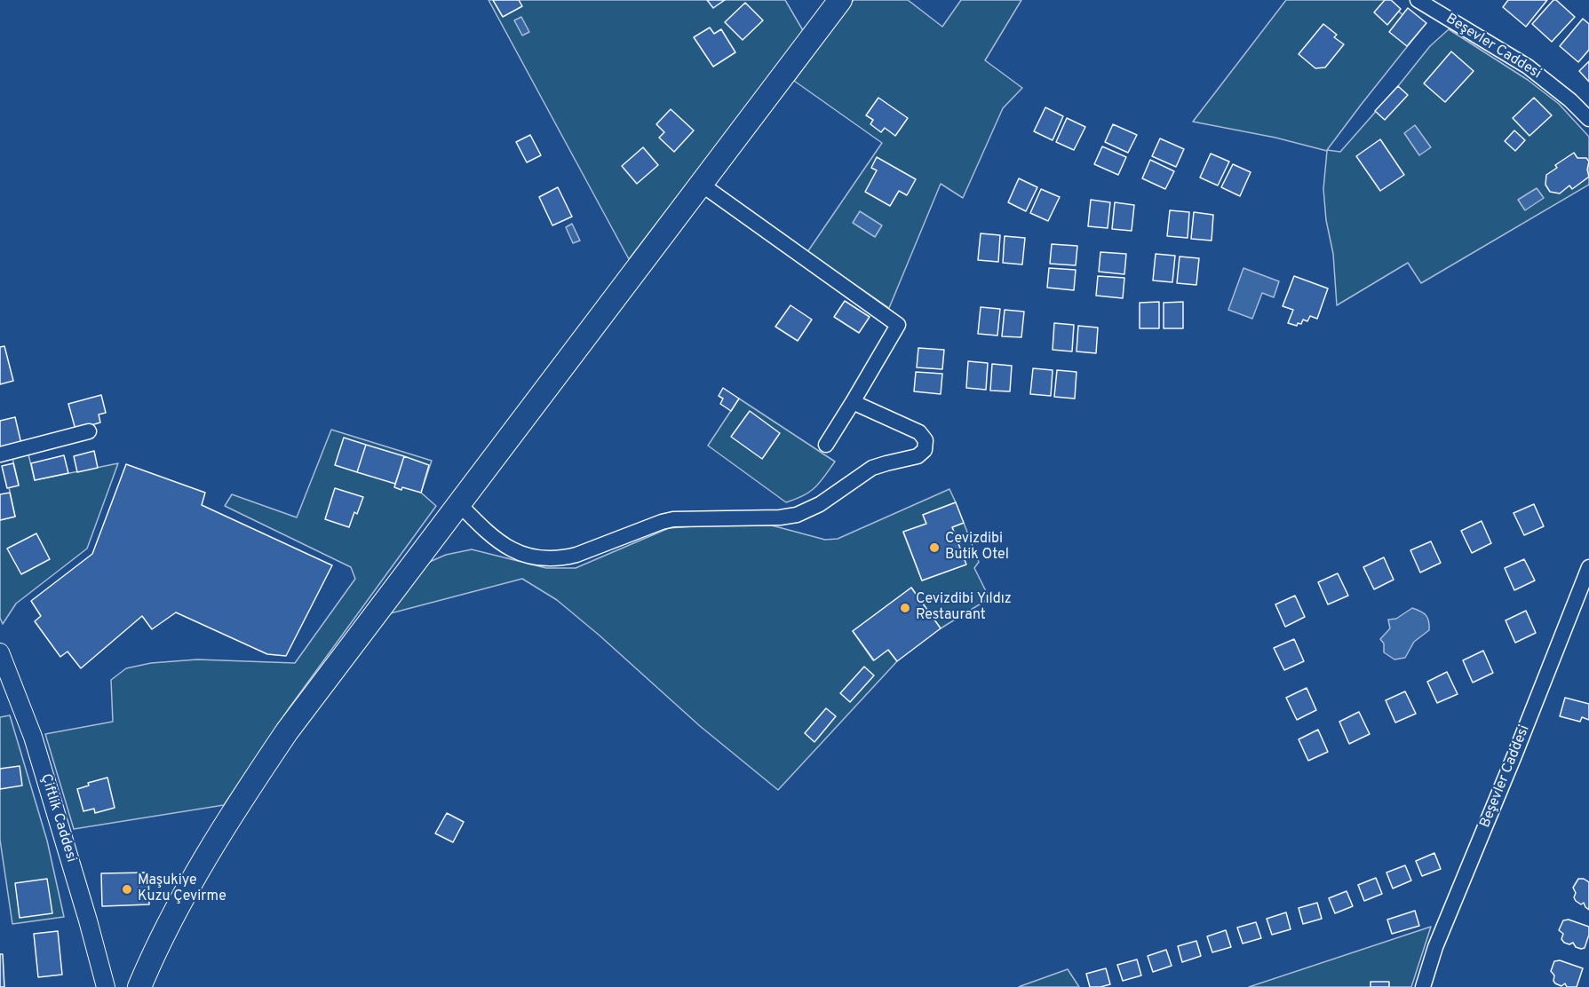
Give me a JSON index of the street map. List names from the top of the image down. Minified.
{"streets":{"street":["Beşevler Caddesi","Çiftlik Caddesi"]},"places":["Cevizdibi Butik Otel","Cevizdibi Yıldız Restaurant","Maşukiye Kuzu Çevirme"]}
